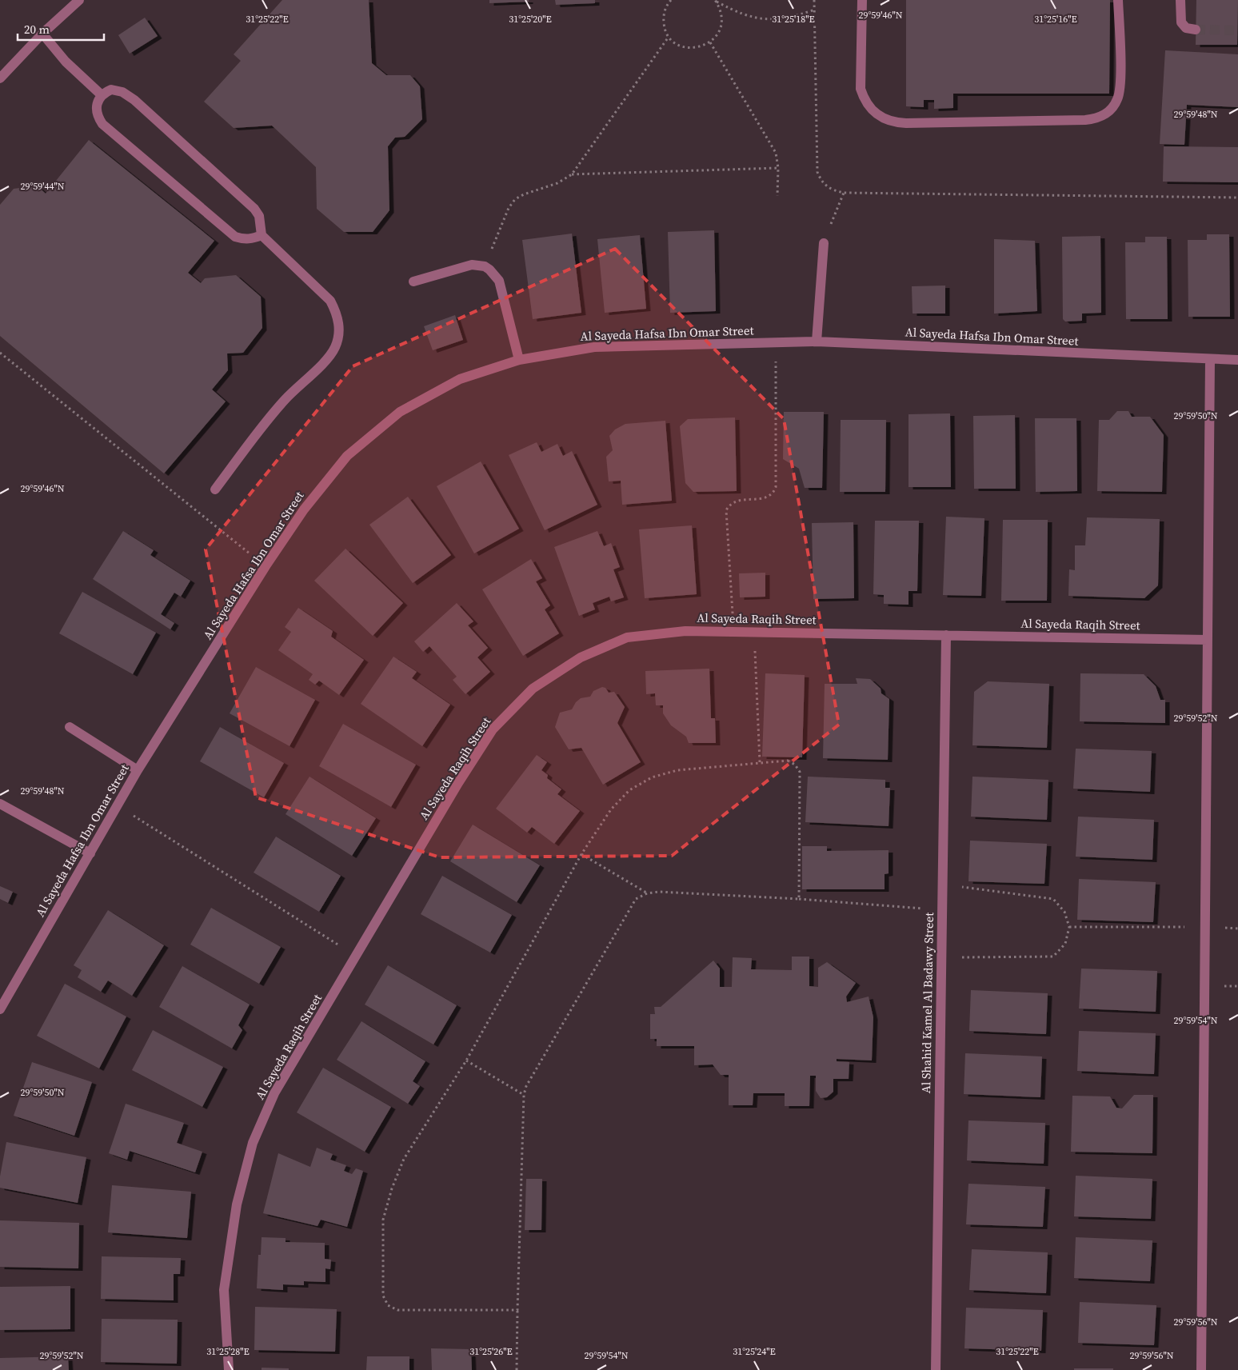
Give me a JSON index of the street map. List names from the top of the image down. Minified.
{"streets":{"street":["Al Sayeda Hafsa Ibn Omar Street","Al Sayeda Raqih Street","Al Shahid Kamel Al Badawy Street"]},"crossings":[["Al Sayeda Raqih Street","Al Shahid Kamel Al Badawy Street"]],"scale_bar":"20 m","coordinates":["29°59'46\"N","31°25'22\"E","31°25'20\"E","31°25'18\"E","31°25'16\"E","29°59'48\"N","29°59'44\"N","29°59'50\"N","29°59'52\"N","29°59'54\"N","29°59'56\"N","31°25'28\"E","31°25'26\"E","31°25'24\"E"]}
